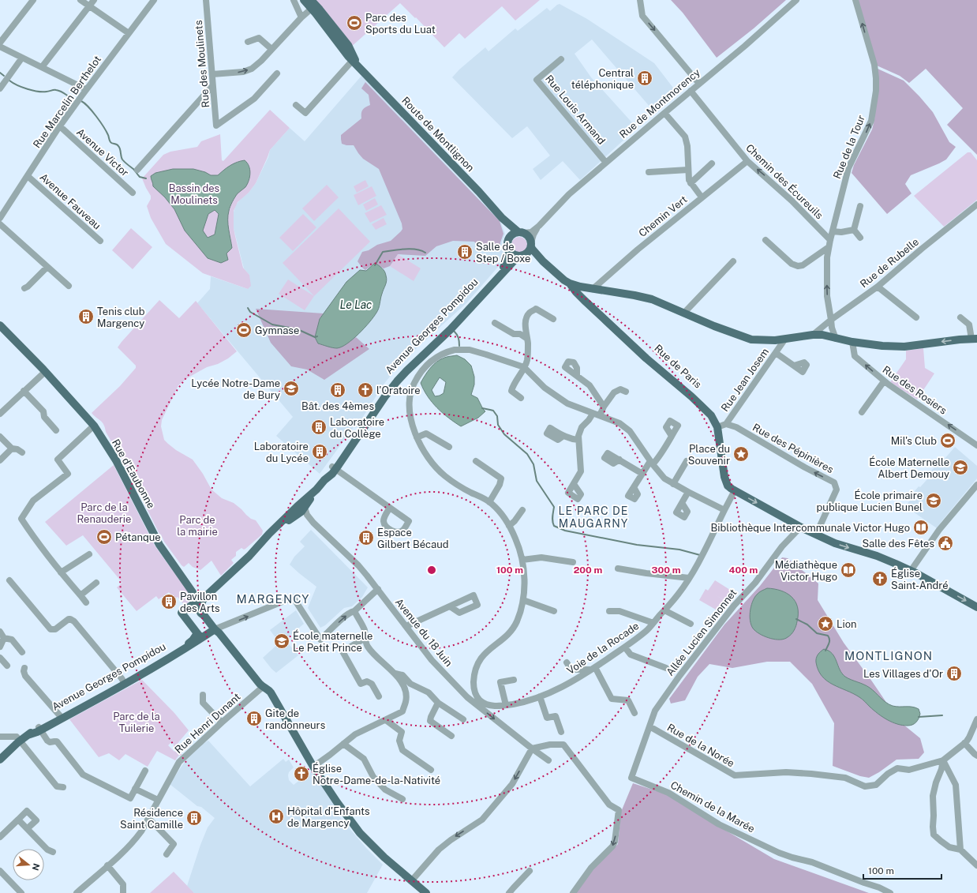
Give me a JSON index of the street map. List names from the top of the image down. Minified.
{"streets":{"main road":["Route de Montlignon","Avenue Georges Pompidou","Rue de Paris","Rue d'Eaubonne"],"street":["Rue des Moulinets","Rue Marcelin Berthelot","Rue de Montmorency","Rue Louis Armand","Rue de la Tour","Avenue Victor","Chemin des Écureuils","Avenue Fauveau","Chemin Vert","Rue de Rubelle","Rue Jean Josem","Rue des Rosiers","Rue des Pépinières","Avenue du 18 Juin","Allée Lucien Simonnet","Voie de la Rocade","Rue Henri Dunant","Rue de la Norée","Chemin de la Marée"]},"crossings":[["Rue Marcelin Berthelot","Avenue Victor"],["Rue Marcelin Berthelot","Avenue Fauveau"],["Rue de Montmorency","Rue Louis Armand"],["Rue de Montmorency","Route de Montlignon"],["Rue de Montmorency","Chemin des Écureuils"],["Rue de Montmorency","Avenue Georges Pompidou"],["Rue de Montmorency","Rue de Paris"],["Route de Montlignon","Avenue Georges Pompidou"],["Route de Montlignon","Rue de Paris"],["Rue de la Tour","Chemin des Écureuils"],["Rue de la Tour","Rue de Rubelle"],["Chemin des Écureuils","Chemin Vert"],["Avenue Georges Pompidou","Rue de Paris"],["Avenue Georges Pompidou","Rue d'Eaubonne"],["Avenue Georges Pompidou","Avenue du 18 Juin"],["Rue de Paris","Rue Jean Josem"],["Rue de Paris","Rue des Pépinières"],["Rue de Paris","Allée Lucien Simonnet"],["Rue Jean Josem","Rue des Pépinières"],["Allée Lucien Simonnet","Rue de la Norée"],["Allée Lucien Simonnet","Chemin de la Marée"]],"one_way":["Rue de la Tour","Chemin des Écureuils","Rue des Rosiers"],"districts":["LE PARC DE MAUGARNY","MARGENCY","MONTLIGNON"],"water":["Le Lac"],"parks":["Bassin des Moulinets","Parc de la Renauderie","Parc de la mairie","Parc de la Tuilerie"],"places":{"sports":["Parc des Sports du Luat","Gymnase","Mil's Club","Pétanque"],"building":["Central téléphonique","Salle de Step / Boxe","Tenis club Margency","Bât. des 4èmes","Laboratoire du Collège","Laboratoire du Lycée","Espace Gilbert Bécaud","Pavillon des Arts","Les Villages d'Or","Gite de randonneurs","Résidence Saint Camille"],"school or university":["Lycée Notre-Dame de Bury","École Maternelle Albert Demouy","École primaire publique Lucien Bunel","École maternelle Le Petit Prince"],"church":["l'Oratoire","Église Saint-André","Église Notre-Dame-de-la-Nativité"],"place":["Place du Souvenir","Lion"],"library":["Bibliothèque Intercommunale Victor Hugo","Médiathèque Victor Hugo"],"public building":["Salle des Fêtes"],"hospital":["Hôpital d'Enfants de Margency"]},"scale_bar":"100 m","north":"right","rings":["100 m","200 m","300 m","400 m"]}
